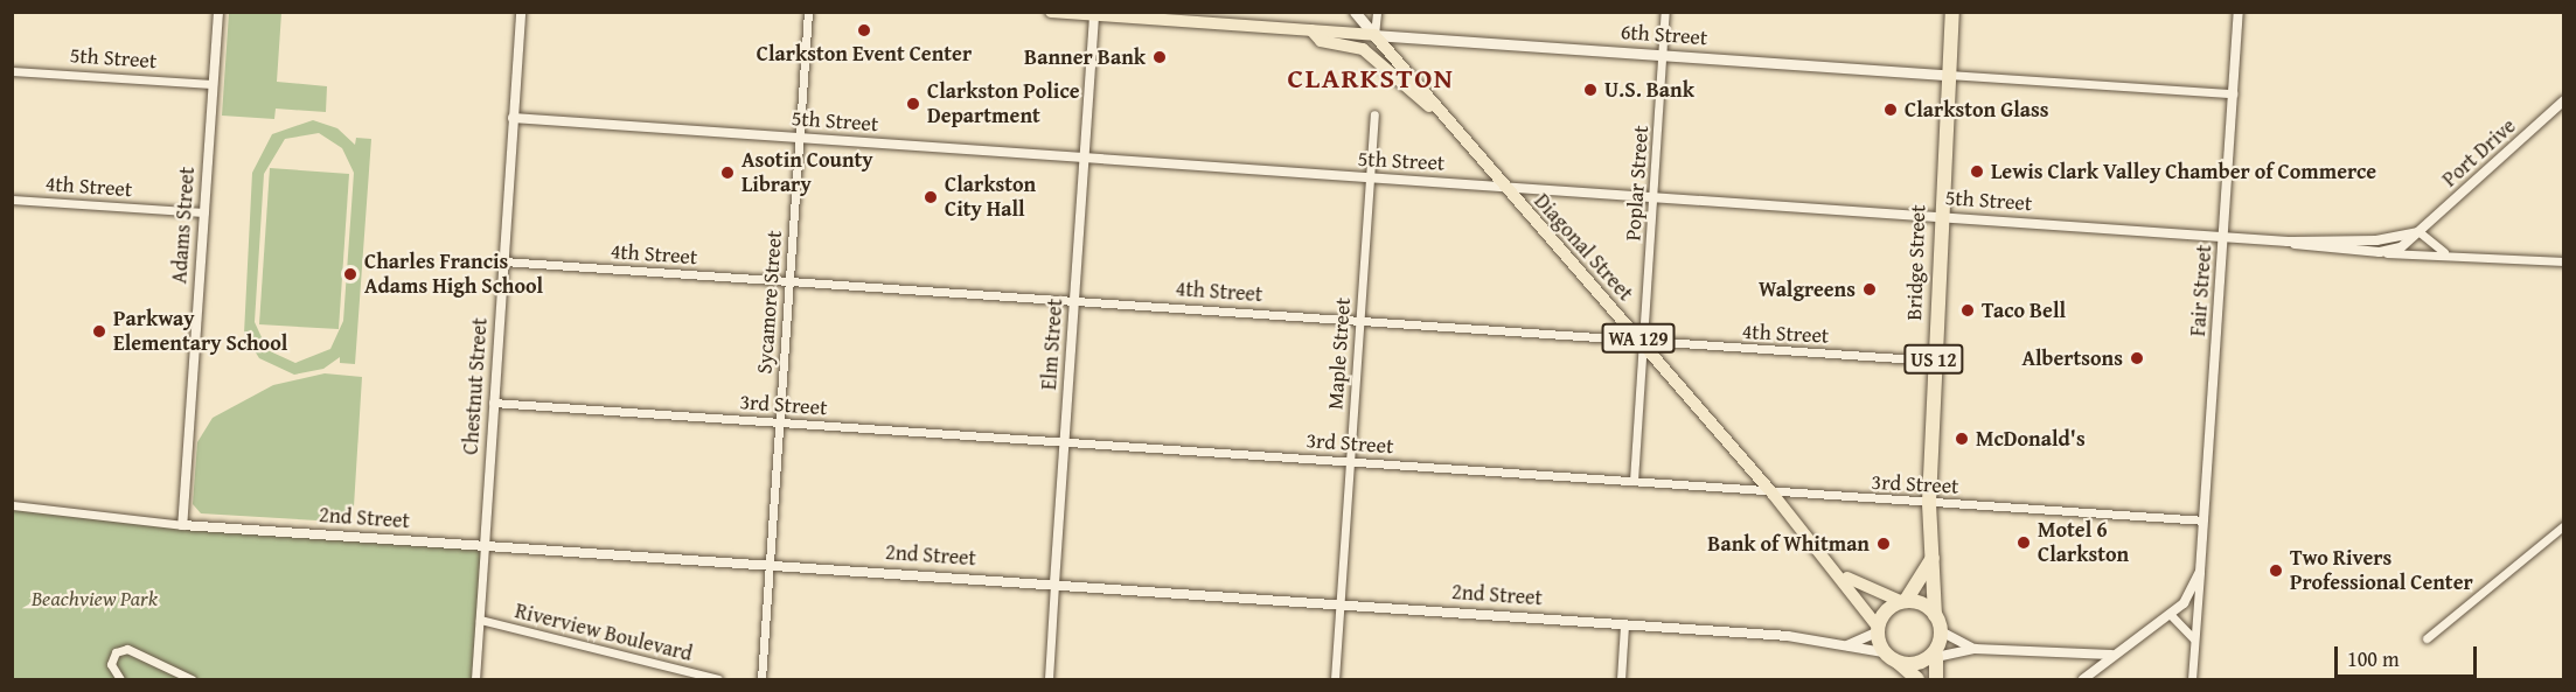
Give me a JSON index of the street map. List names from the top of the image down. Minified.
{"streets":{"highway":["Bridge Street","US 12"],"main road":["6th Street","Diagonal Street","WA 129"],"street":["5th Street","Port Drive","Poplar Street","4th Street","Adams Street","Fair Street","Sycamore Street","Elm Street","Maple Street","Chestnut Street","3rd Street","2nd Street","Riverview Boulevard"]},"crossings":[["6th Street","Poplar Street"],["6th Street","Diagonal Street"],["6th Street","Bridge Street"],["6th Street","Fair Street"],["6th Street","WA 129"],["6th Street","Elm Street"],["5th Street","Port Drive"],["5th Street","Poplar Street"],["5th Street","Adams Street"],["5th Street","Diagonal Street"],["5th Street","Bridge Street"],["5th Street","Fair Street"],["5th Street","Sycamore Street"],["5th Street","Elm Street"],["5th Street","Maple Street"],["5th Street","Chestnut Street"],["Poplar Street","4th Street"],["Poplar Street","Diagonal Street"],["Poplar Street","3rd Street"],["4th Street","Adams Street"],["4th Street","Diagonal Street"],["4th Street","Bridge Street"],["4th Street","Sycamore Street"],["4th Street","Elm Street"],["4th Street","Maple Street"],["4th Street","Chestnut Street"],["Adams Street","2nd Street"],["Diagonal Street","Bridge Street"],["Diagonal Street","WA 129"],["Diagonal Street","US 12"],["Diagonal Street","3rd Street"],["Diagonal Street","2nd Street"],["Bridge Street","US 12"],["Bridge Street","3rd Street"],["Bridge Street","2nd Street"],["Fair Street","3rd Street"],["Sycamore Street","3rd Street"],["Sycamore Street","2nd Street"],["Elm Street","3rd Street"],["Elm Street","2nd Street"],["Maple Street","3rd Street"],["Maple Street","2nd Street"],["US 12","2nd Street"],["Chestnut Street","3rd Street"],["Chestnut Street","2nd Street"],["Chestnut Street","Riverview Boulevard"]],"districts":["CLARKSTON"],"parks":["Beachview Park"],"places":["Clarkston Event Center","Banner Bank","U.S. Bank","Clarkston Police Department","Clarkston Glass","Lewis Clark Valley Chamber of Commerce","Asotin County Library","Clarkston City Hall","Charles Francis Adams High School","Walgreens","Taco Bell","Parkway Elementary School","Albertsons","McDonald's","Motel 6 Clarkston","Bank of Whitman","Two Rivers Professional Center"],"scale_bar":"100 m"}
